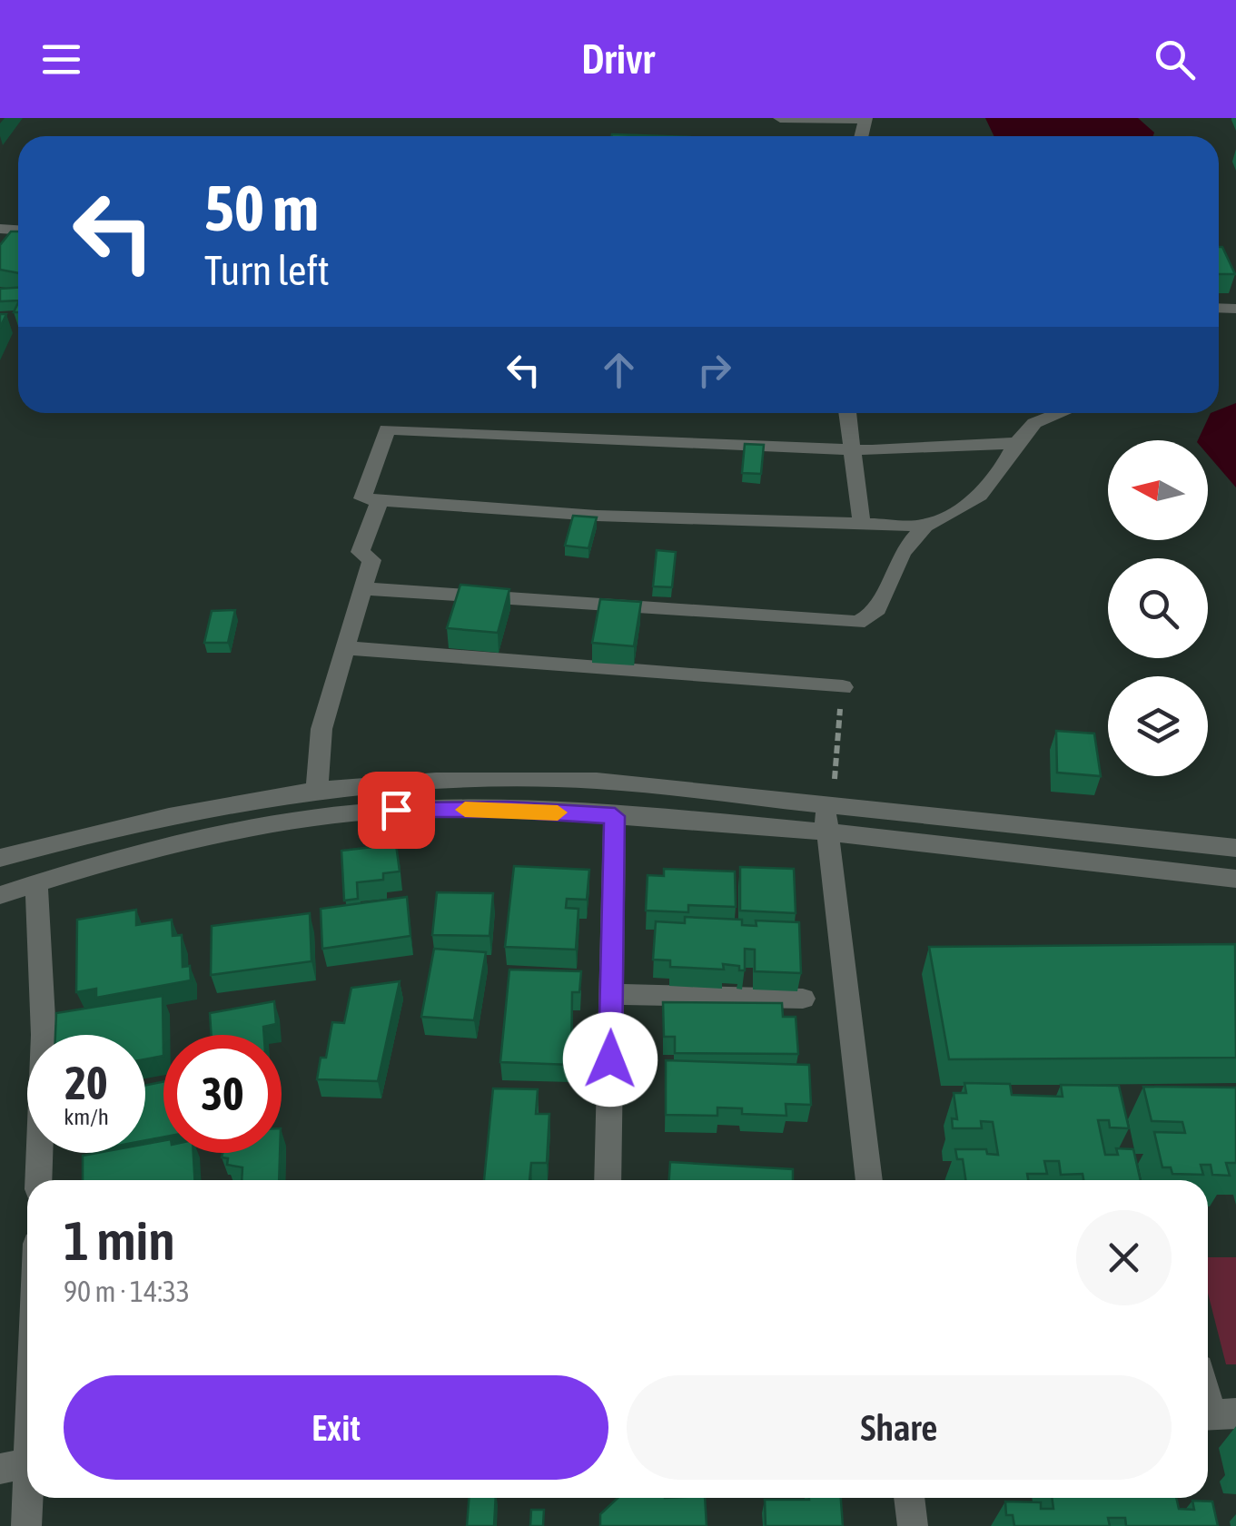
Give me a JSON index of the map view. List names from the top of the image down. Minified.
{"north":"left","page":{"header":"Drivr","turn":["50 m","Turn left"],"speed":"20 km/h","limit":"30","heading":["1 min","90 m · 14:33"],"buttons":["Exit","Share"]}}
